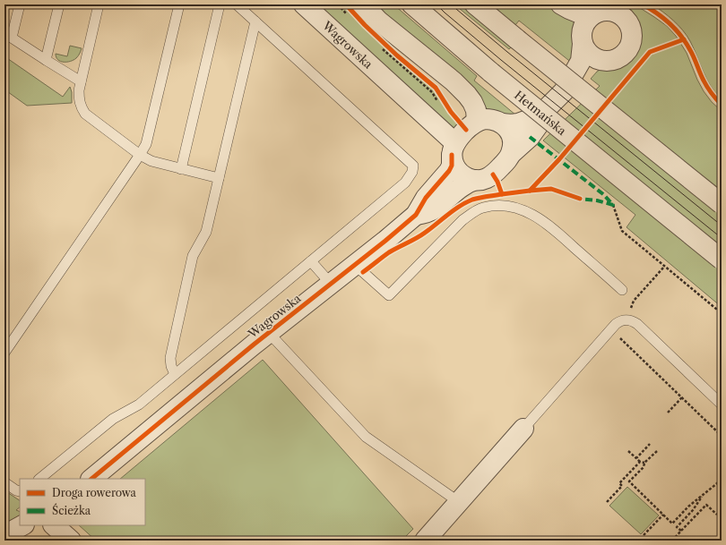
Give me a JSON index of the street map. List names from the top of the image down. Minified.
{"streets":{"street":["Wagrowska","Hetmańska"]},"legend":["Droga rowerowa","Ścieżka"]}
